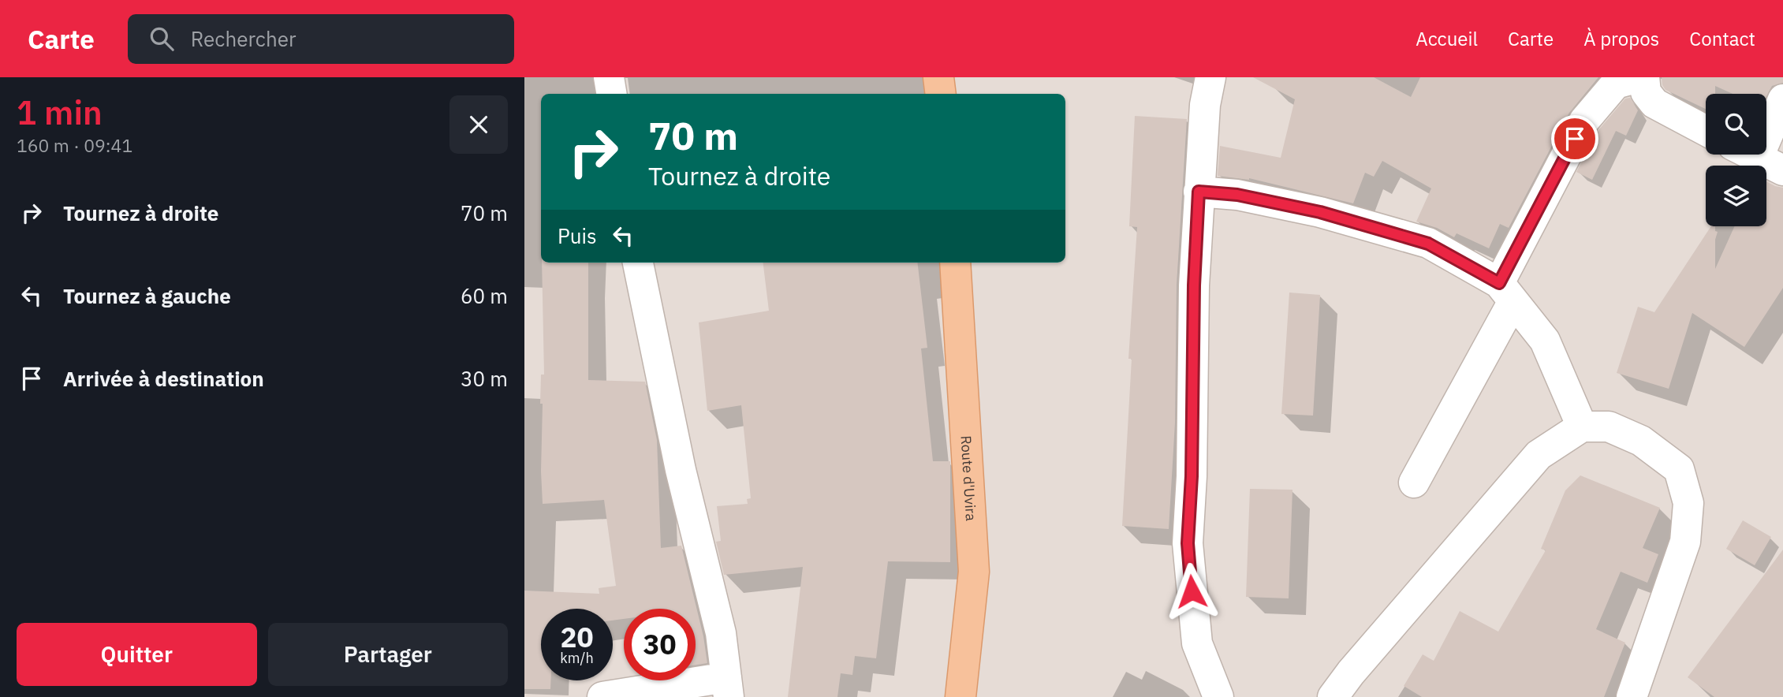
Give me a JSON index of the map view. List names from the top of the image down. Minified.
{"streets":{"main road":["Route d'Uvira"]},"page":{"header":"Carte","search":"Rechercher","nav":["Accueil","Carte","À propos","Contact"],"heading":["1 min","160 m · 09:41"],"turn":["70 m","Tournez à droite"],"list":[{"name":"Tournez à droite","value":"70 m"},{"name":"Tournez à gauche","value":"60 m"},{"name":"Arrivée à destination","value":"30 m"}],"then":"Puis","speed":"20 km/h","limit":"30","buttons":["Quitter","Partager"]}}
